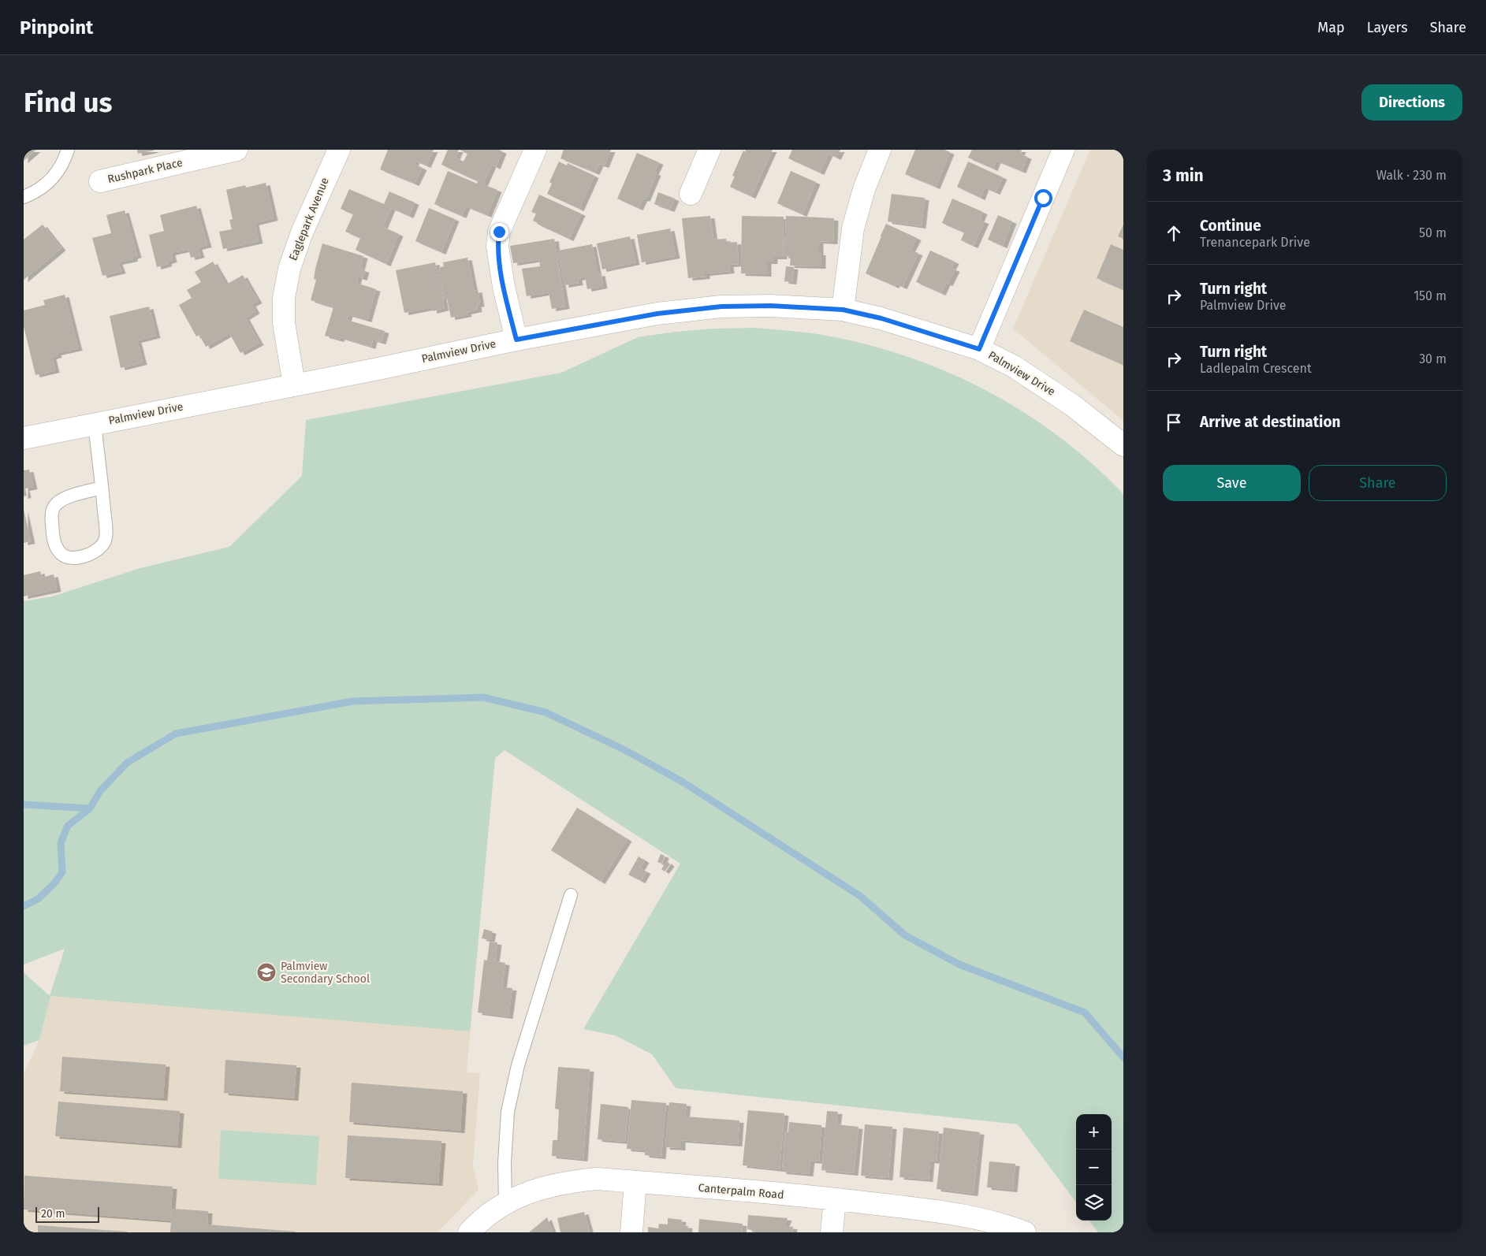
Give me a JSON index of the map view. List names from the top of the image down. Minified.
{"streets":{"street":["Rushpark Place","Eaglepark Avenue","Palmview Drive","Canterpalm Road"]},"crossings":[["Eaglepark Avenue","Palmview Drive"]],"places":{"school or university":["Palmview Secondary School"]},"scale_bar":"20 m","page":{"header":"Pinpoint","nav":["Map","Layers","Share"],"buttons":["Directions",["Save","Share"]],"title":"Find us","heading":["3 min","Walk · 230 m"],"list":[["Continue","Trenancepark Drive","50 m"],["Turn right","Palmview Drive","150 m"],["Turn right","Ladlepalm Crescent","30 m"],"Arrive at destination"],"map_buttons":["+","−"],"scale":"20 m"}}
